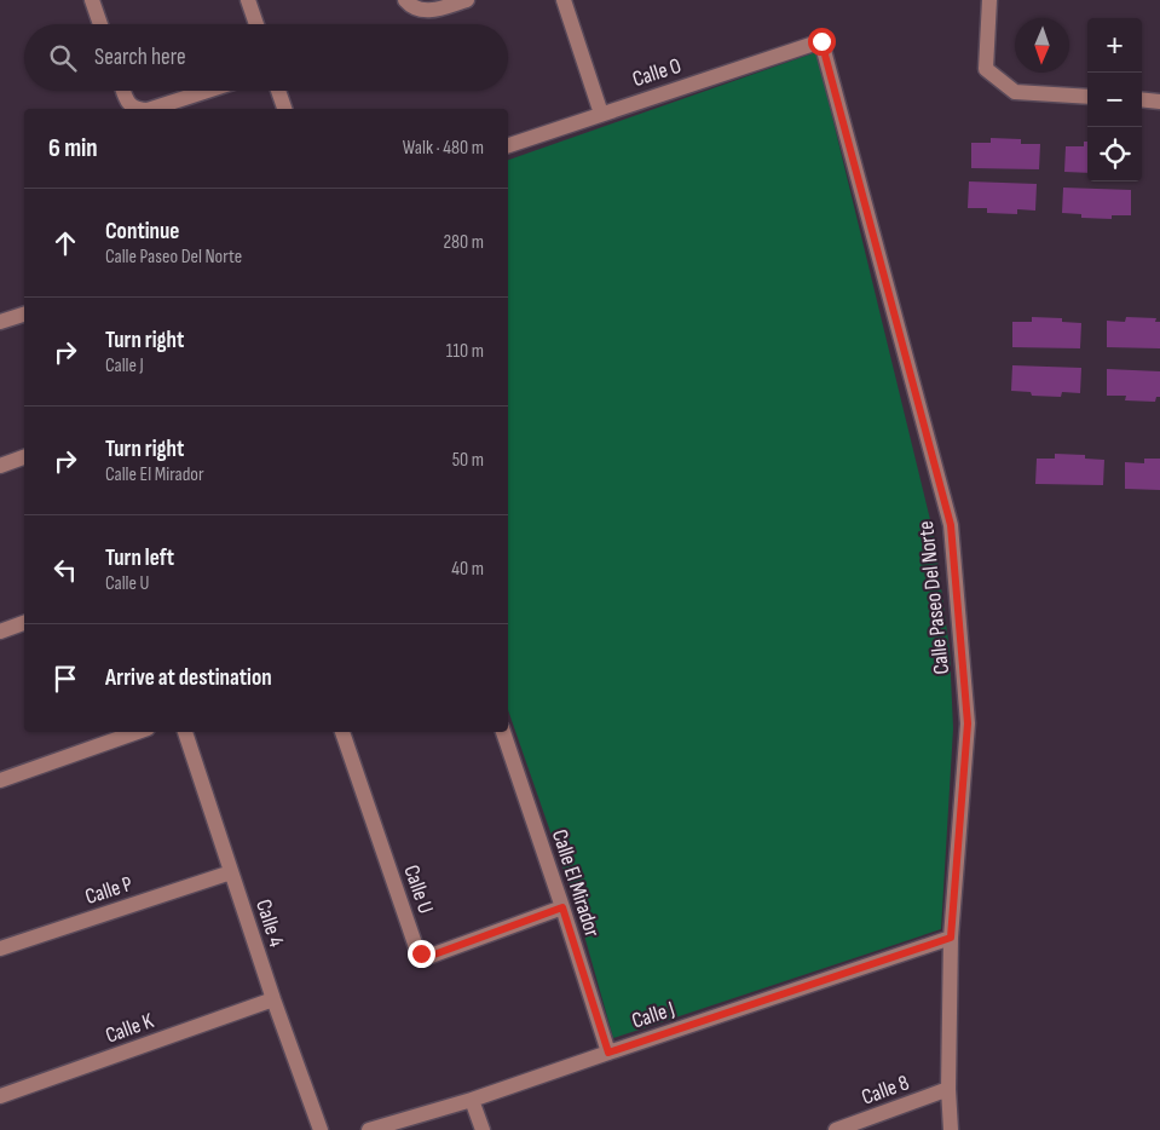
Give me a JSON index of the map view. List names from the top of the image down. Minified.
{"streets":{"street":["Calle O","Calle Paseo Del Norte","Calle El Mirador","Calle U","Calle P","Calle 4","Calle J","Calle K","Calle 8"]},"crossings":[["Calle O","Calle Paseo Del Norte"],["Calle Paseo Del Norte","Calle J"],["Calle Paseo Del Norte","Calle 8"],["Calle El Mirador","Calle U"],["Calle El Mirador","Calle J"],["Calle P","Calle 4"],["Calle 4","Calle K"]],"north":"bottom","page":{"map_buttons":["+","−"],"search":"Search here","heading":["6 min","Walk · 480 m"],"list":[["Continue","Calle Paseo Del Norte","280 m"],["Turn right","Calle J","110 m"],["Turn right","Calle El Mirador","50 m"],["Turn left","Calle U","40 m"],"Arrive at destination"]}}
